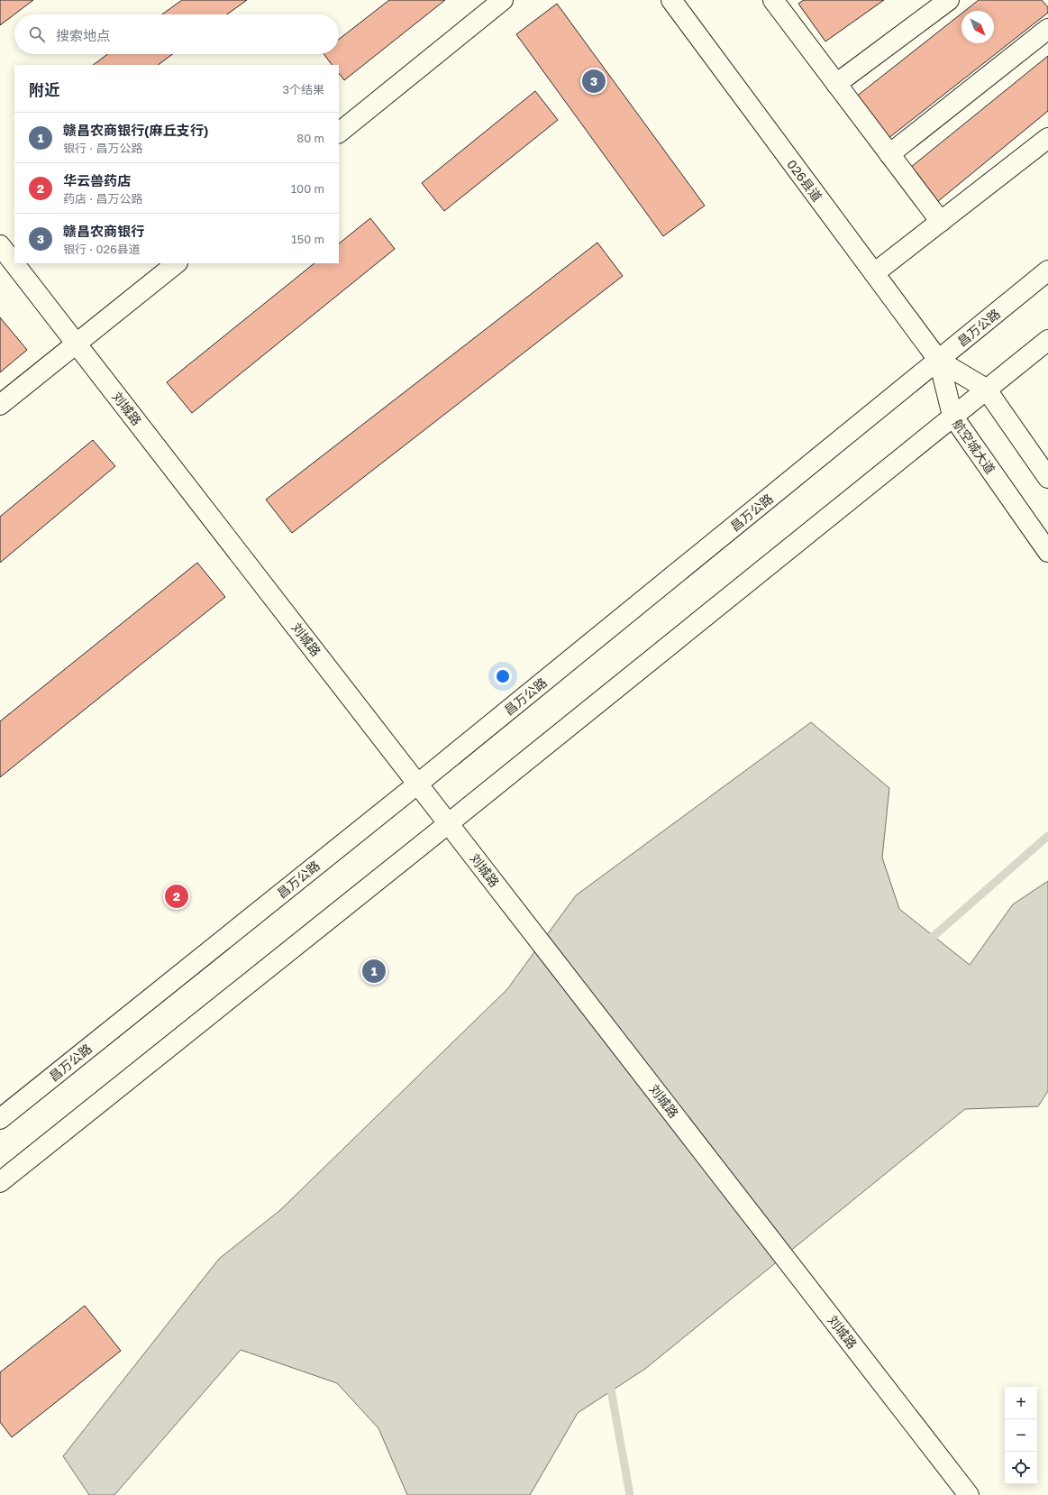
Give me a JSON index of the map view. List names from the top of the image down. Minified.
{"streets":{"main road":["026县道","昌万公路","刘城路","航空城大道"]},"crossings":[["026县道","昌万公路"],["026县道","航空城大道"],["昌万公路","刘城路"],["昌万公路","航空城大道"]],"north":"bottom right","page":{"search":"搜索地点","heading":["附近","3个结果"],"pins":["3","2","1"],"list":[{"mark":"1","name":"赣昌农商银行(麻丘支行)","note":"银行 · 昌万公路","value":"80 m"},{"mark":"2","name":"华云兽药店","note":"药店 · 昌万公路","value":"100 m"},{"mark":"3","name":"赣昌农商银行","note":"银行 · 026县道","value":"150 m"}],"map_buttons":["+","−"]}}
